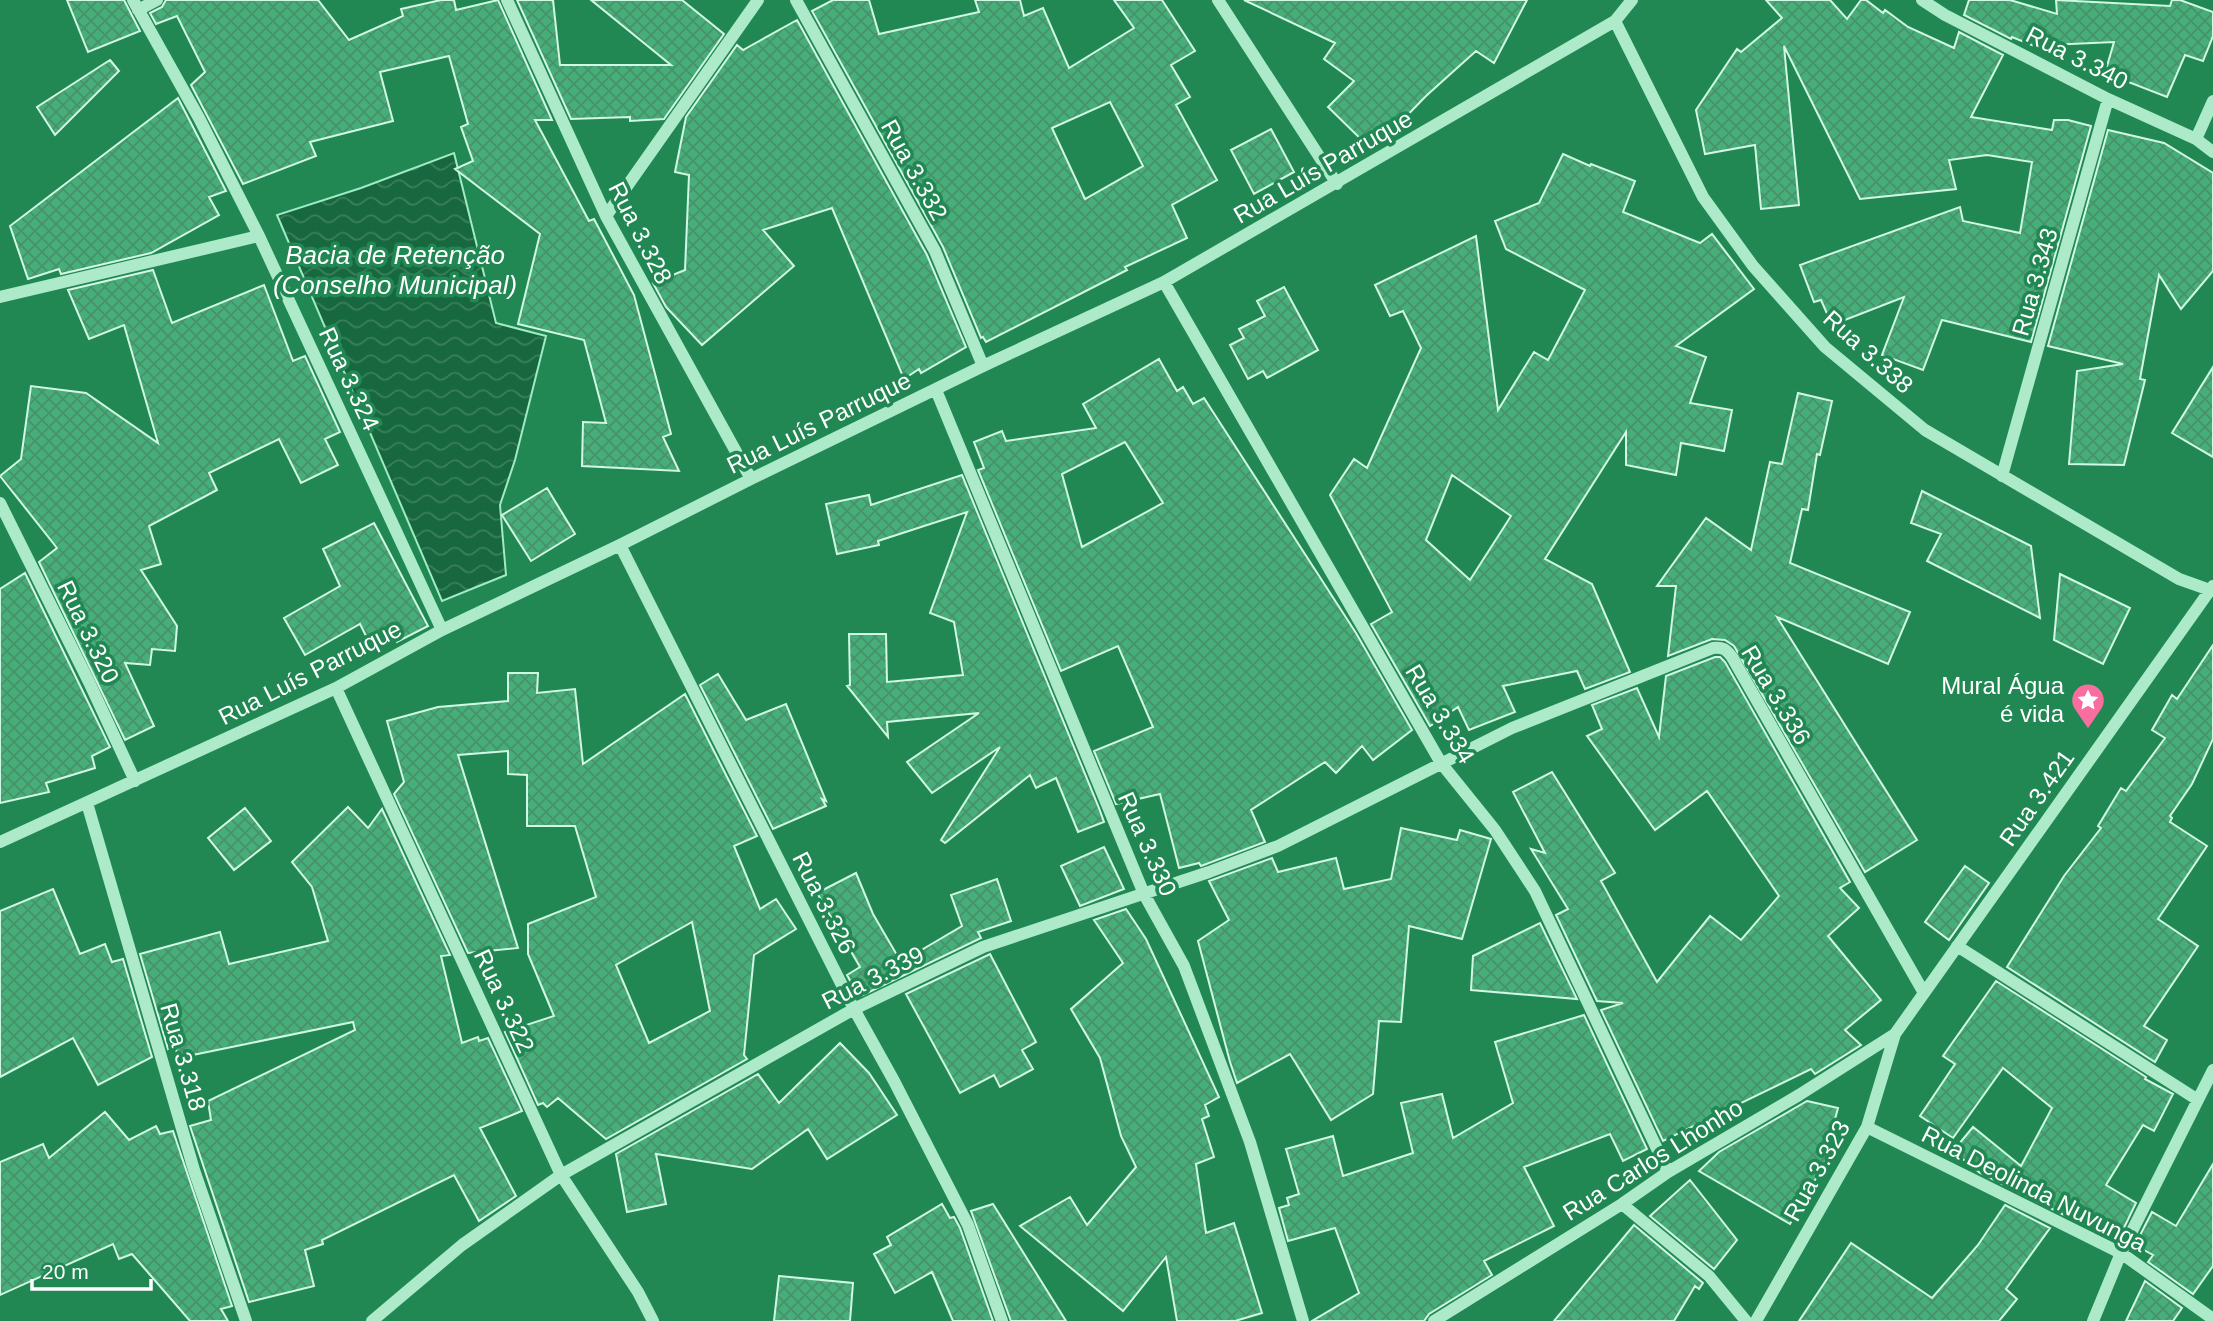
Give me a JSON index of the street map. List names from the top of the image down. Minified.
{"streets":{"street":["Rua 3.340","Rua Luís Parruque","Rua 3.332","Rua 3.328","Rua 3.343","Rua 3.338","Rua 3.324","Rua 3.320","Rua 3.336","Rua 3.334","Rua 3.421","Rua 3.330","Rua 3.326","Rua 3.339","Rua 3.322","Rua 3.318","Rua Carlos Lhonho","Rua 3.323","Rua Deolinda Nuvunga"]},"crossings":[["Rua 3.340","Rua 3.343"],["Rua Luís Parruque","Rua 3.332"],["Rua Luís Parruque","Rua 3.328"],["Rua Luís Parruque","Rua 3.338"],["Rua Luís Parruque","Rua 3.324"],["Rua Luís Parruque","Rua 3.320"],["Rua Luís Parruque","Rua 3.334"],["Rua Luís Parruque","Rua 3.330"],["Rua Luís Parruque","Rua 3.326"],["Rua Luís Parruque","Rua 3.322"],["Rua Luís Parruque","Rua 3.318"],["Rua 3.343","Rua 3.338"],["Rua 3.338","Rua 3.421"],["Rua 3.336","Rua 3.334"],["Rua 3.336","Rua 3.421"],["Rua 3.336","Rua 3.339"],["Rua 3.334","Rua 3.339"],["Rua 3.334","Rua Carlos Lhonho"],["Rua 3.421","Rua Carlos Lhonho"],["Rua 3.421","Rua 3.323"],["Rua 3.330","Rua 3.339"],["Rua 3.326","Rua 3.339"],["Rua 3.339","Rua 3.322"],["Rua Carlos Lhonho","Rua 3.323"],["Rua 3.323","Rua Deolinda Nuvunga"]],"water":["Bacia de Retenção (Conselho Municipal)"],"places":{"place":["Mural Água é vida"]},"scale_bar":"20 m"}
